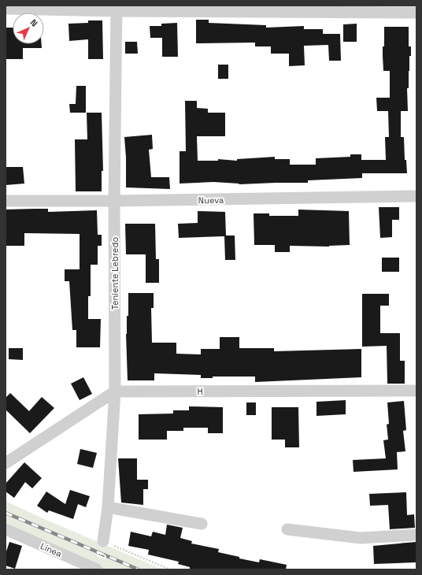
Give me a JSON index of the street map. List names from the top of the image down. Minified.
{"streets":{"street":["Nueva","Teniente Lebredo","H","Línea"]},"crossings":[["Nueva","Teniente Lebredo"],["Teniente Lebredo","H"]],"north":"top right"}
